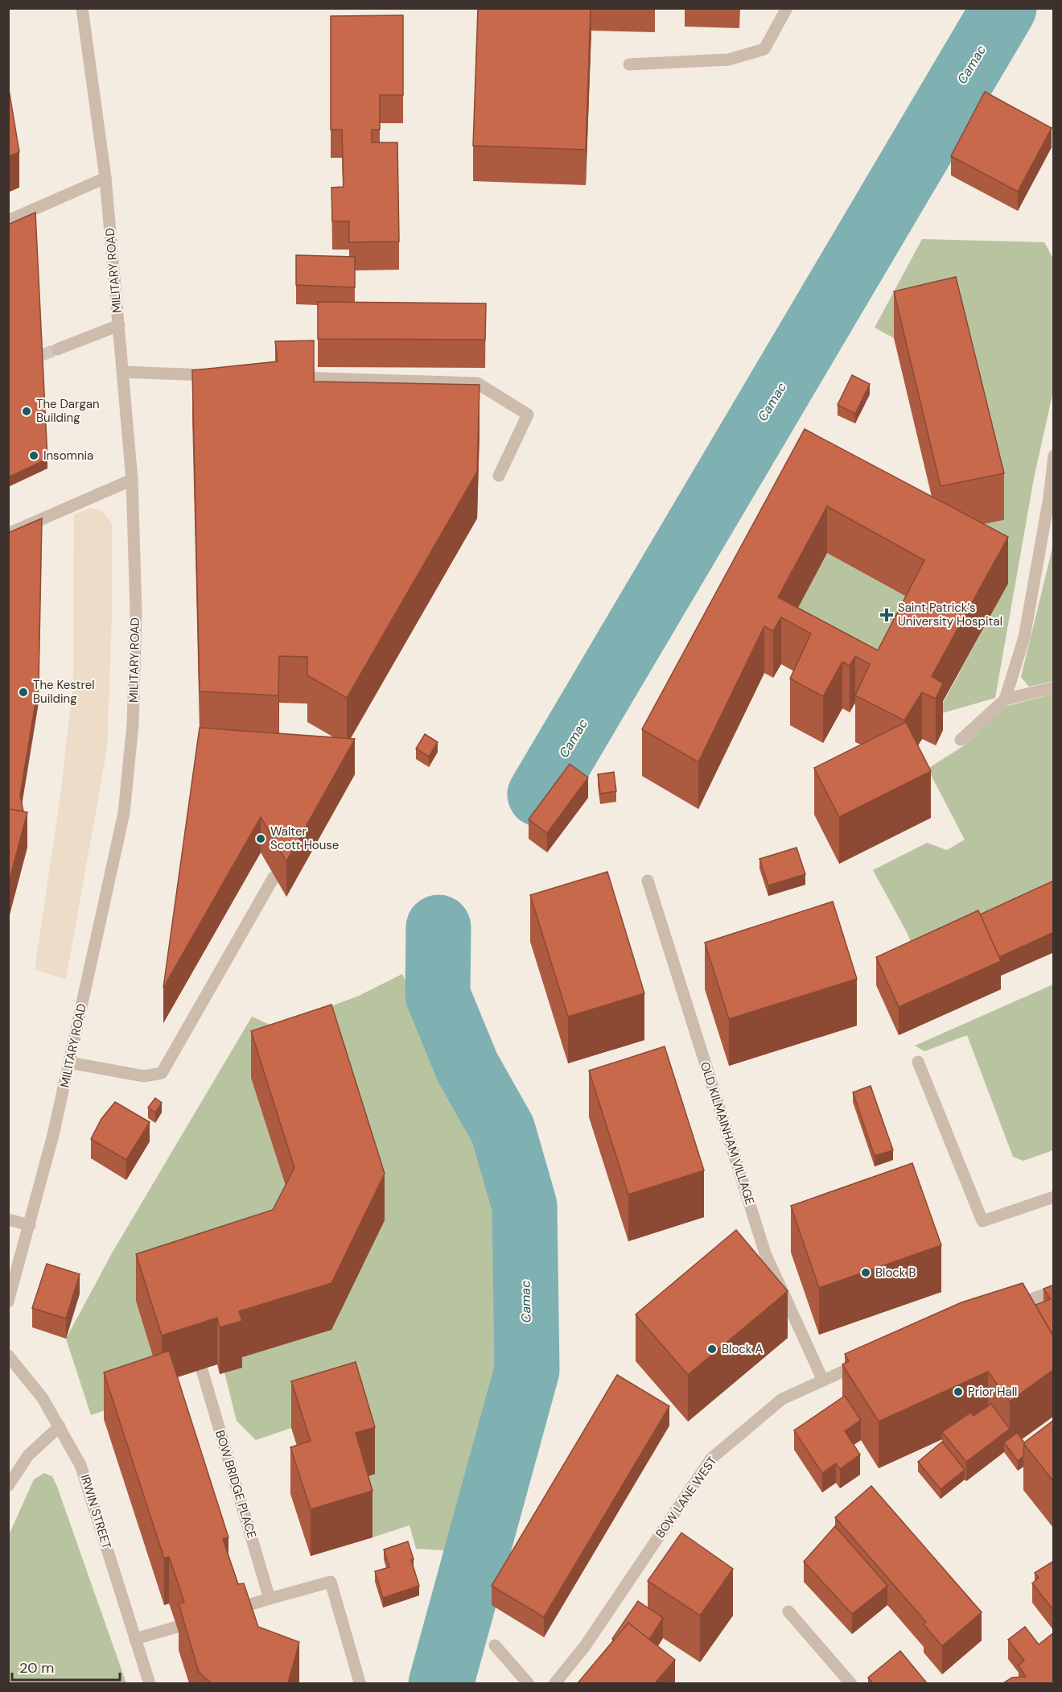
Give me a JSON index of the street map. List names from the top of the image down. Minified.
{"streets":{"street":["MILITARY ROAD","OLD KILMAINHAM VILLAGE","BOW BRIDGE PLACE","BOW LANE WEST","IRWIN STREET"]},"crossings":[["OLD KILMAINHAM VILLAGE","BOW LANE WEST"]],"water":["Camac"],"places":{"other":["The Dargan Building","Insomnia","The Kestrel Building","Walter Scott House","Block B","Block A","Prior Hall"],"health":["Saint Patrick’s University Hospital"]},"scale_bar":"20 m"}
